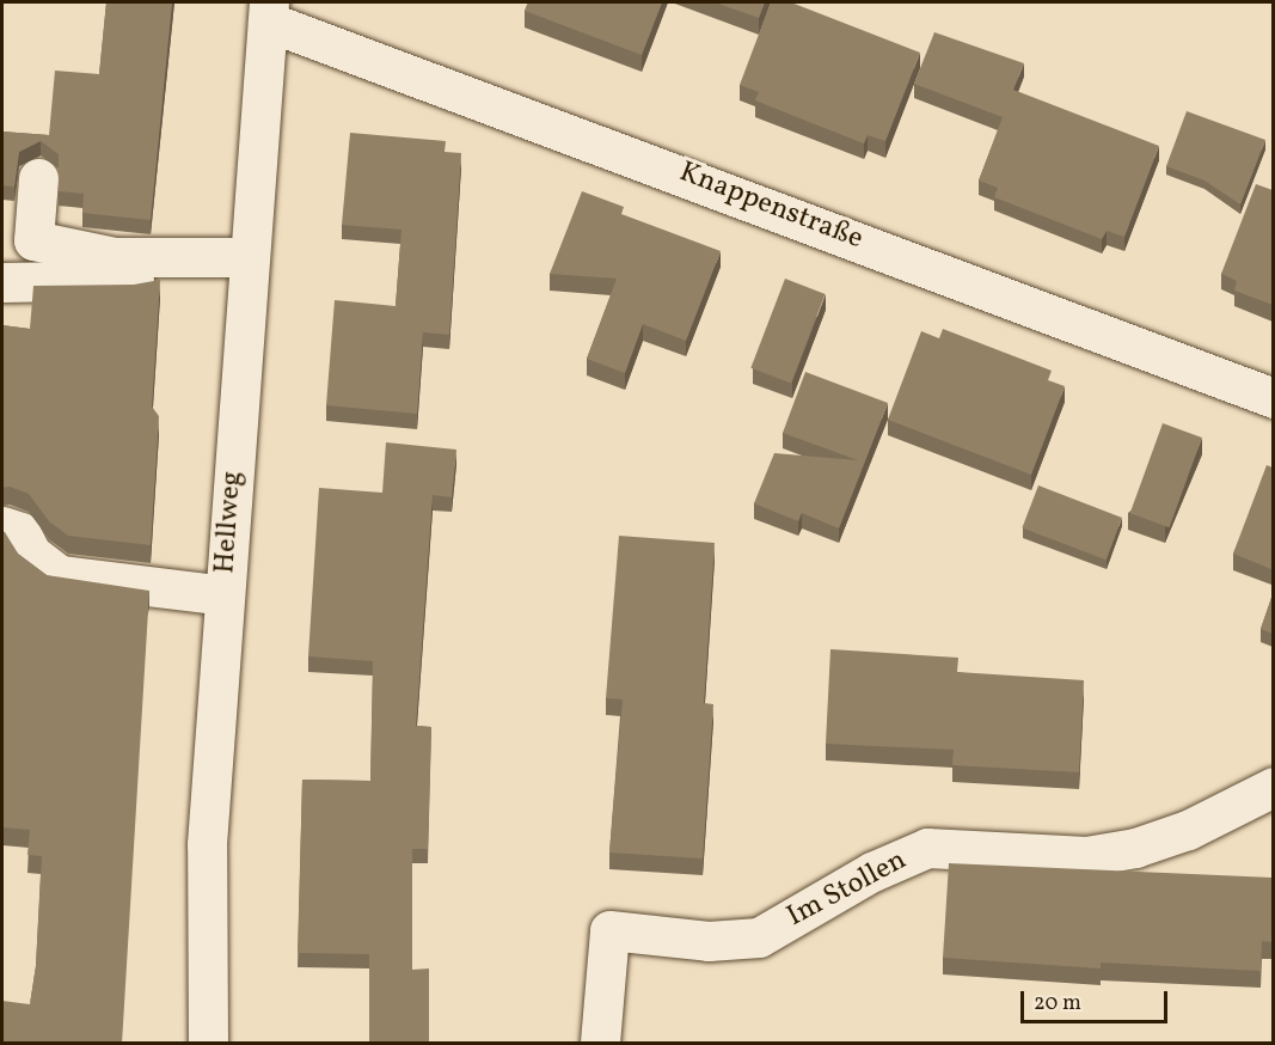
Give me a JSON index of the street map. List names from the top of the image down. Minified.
{"streets":{"street":["Knappenstraße","Hellweg","Im Stollen"]},"crossings":[["Knappenstraße","Hellweg"]],"scale_bar":"20 m"}
